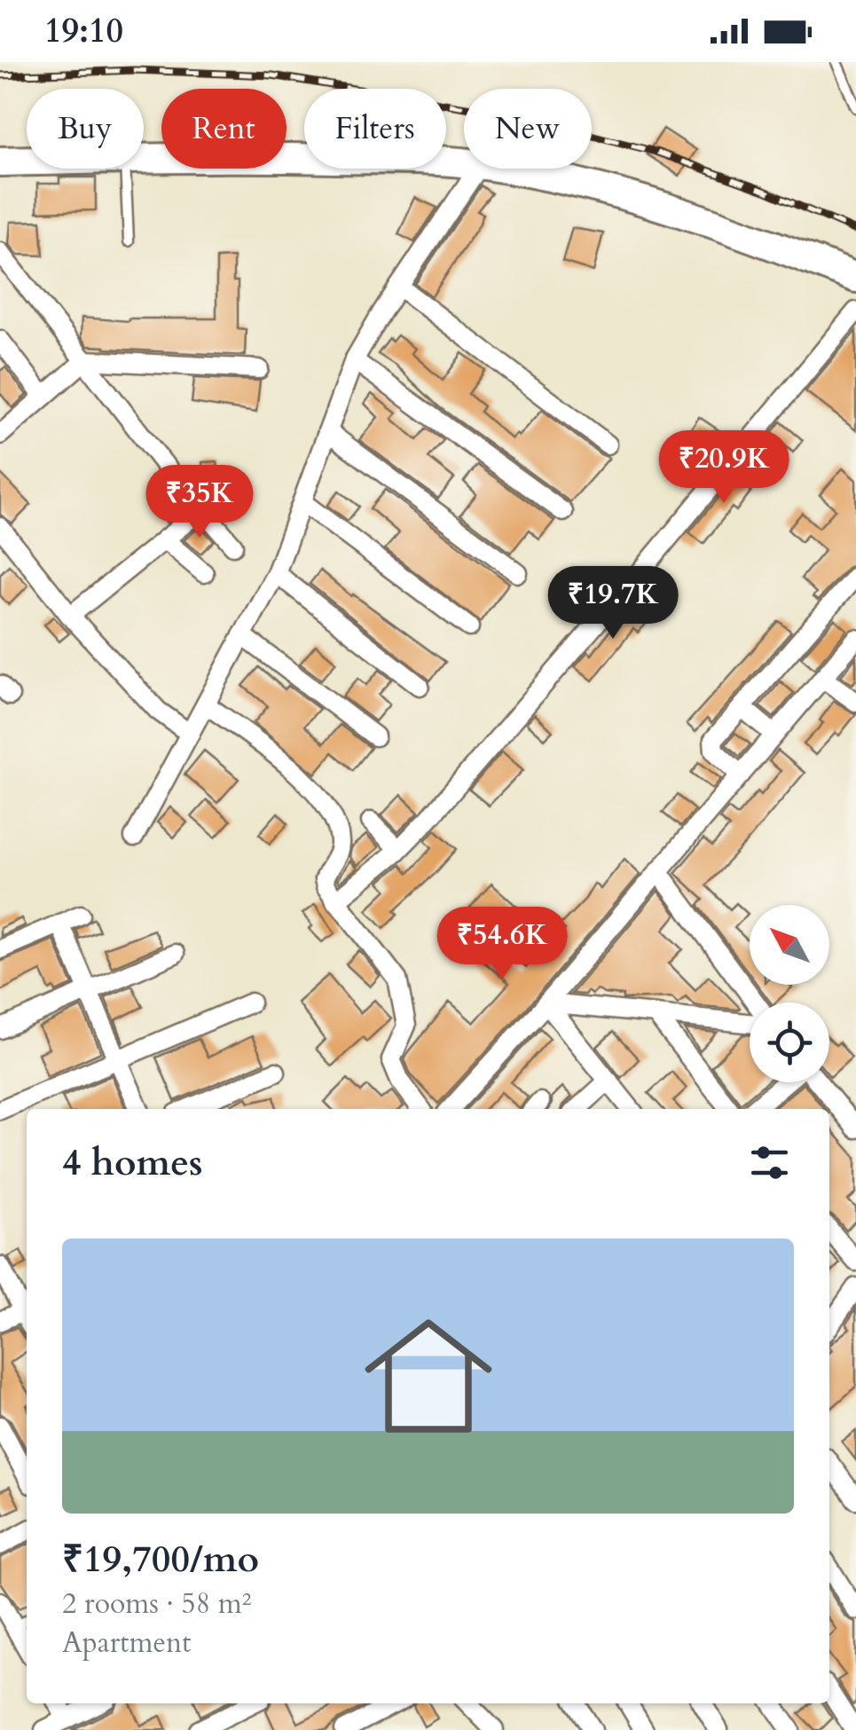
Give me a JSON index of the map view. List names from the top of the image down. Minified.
{"north":"top left","page":{"status":"19:10","chip":["Buy","Rent","Filters","New"],"price":["₹20.9K","₹35K","₹19.7K","₹54.6K"],"heading":"4 homes","list":[{"name":"₹19,700/mo","note":"2 rooms · 58 m² · Apartment"}]}}
